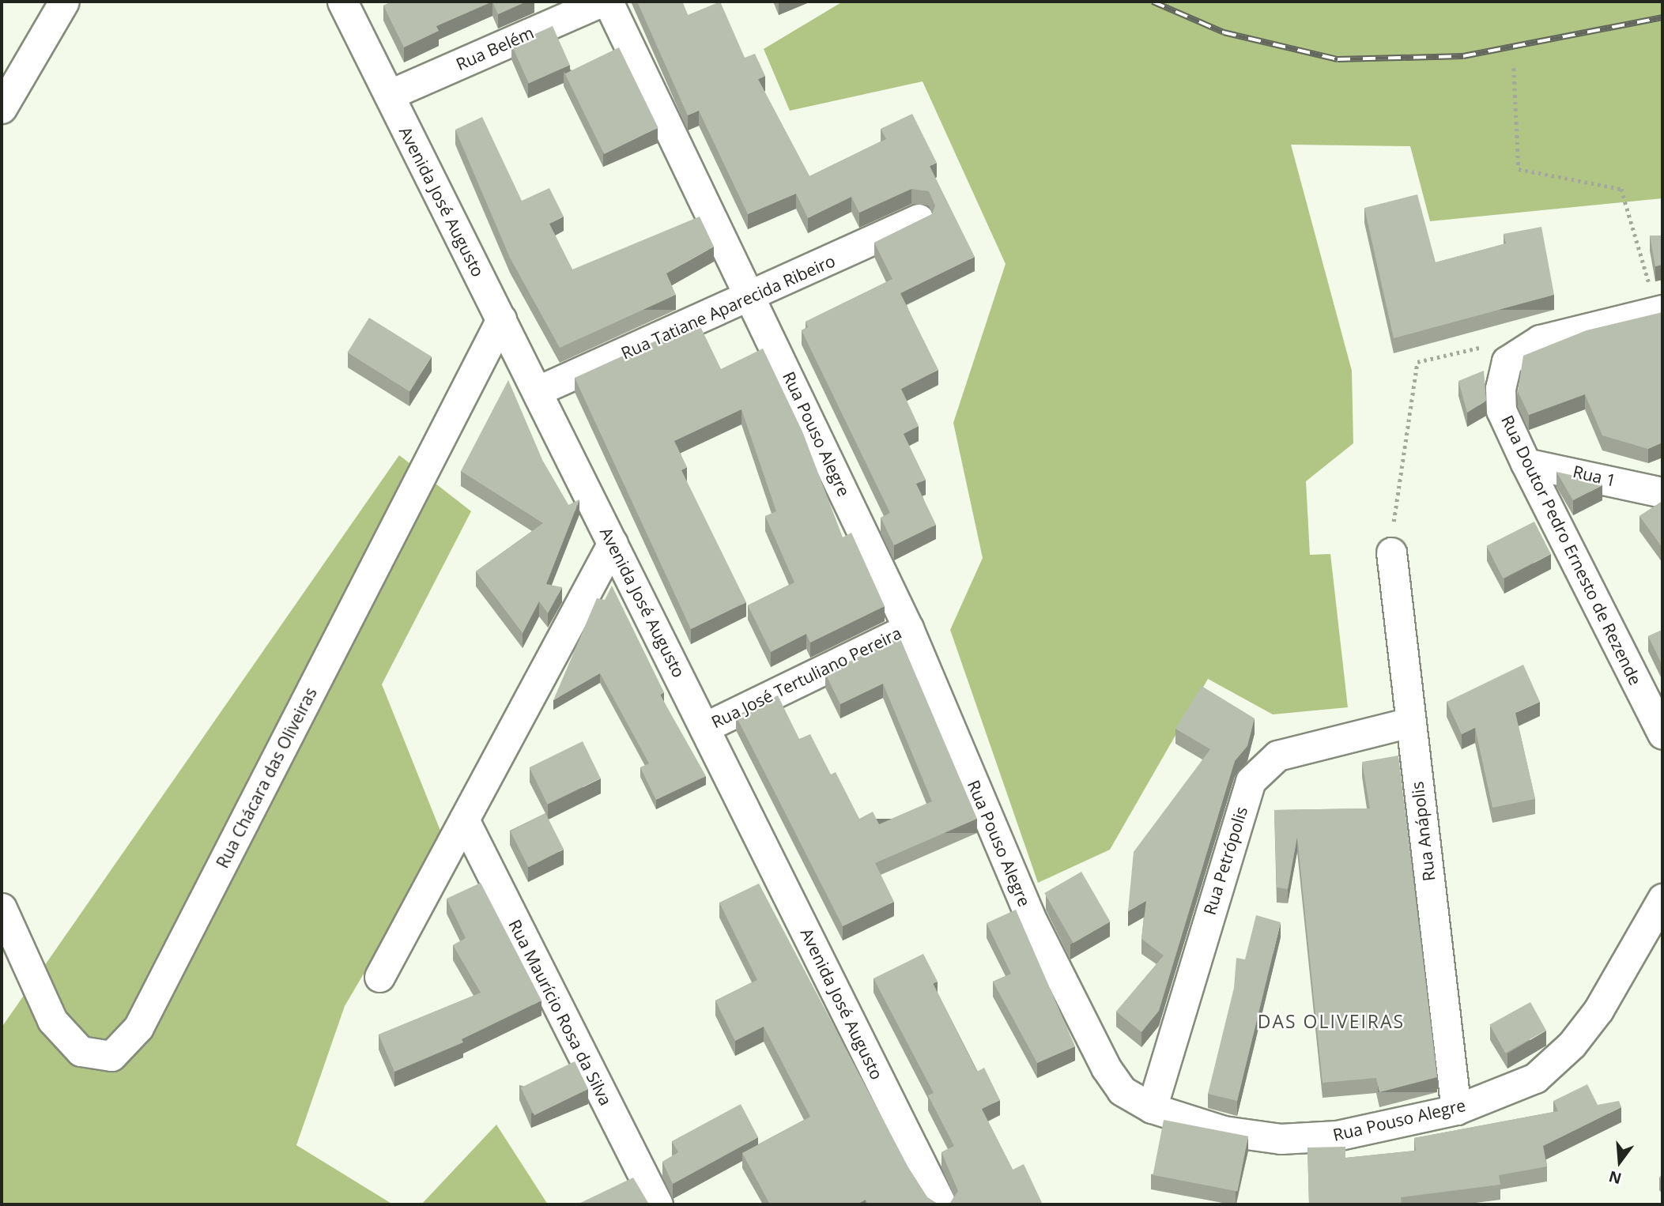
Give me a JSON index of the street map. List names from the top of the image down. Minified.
{"streets":{"street":["Rua Belém","Avenida José Augusto","Rua Tatiane Aparecida Ribeiro","Rua Pouso Alegre","Rua 1","Rua Doutor Pedro Ernesto de Rezende","Rua José Tertuliano Pereira","Rua Chácara das Oliveiras","Rua Anápolis","Rua Petrópolis","Rua Maurício Rosa da Silva"]},"crossings":[["Rua Belém","Avenida José Augusto"],["Avenida José Augusto","Rua Tatiane Aparecida Ribeiro"],["Avenida José Augusto","Rua José Tertuliano Pereira"],["Avenida José Augusto","Rua Chácara das Oliveiras"],["Rua Tatiane Aparecida Ribeiro","Rua Pouso Alegre"],["Rua Pouso Alegre","Rua José Tertuliano Pereira"],["Rua Pouso Alegre","Rua Anápolis"],["Rua Pouso Alegre","Rua Petrópolis"],["Rua 1","Rua Doutor Pedro Ernesto de Rezende"],["Rua Anápolis","Rua Petrópolis"]],"districts":["DAS OLIVEIRAS"],"north":"bottom"}
